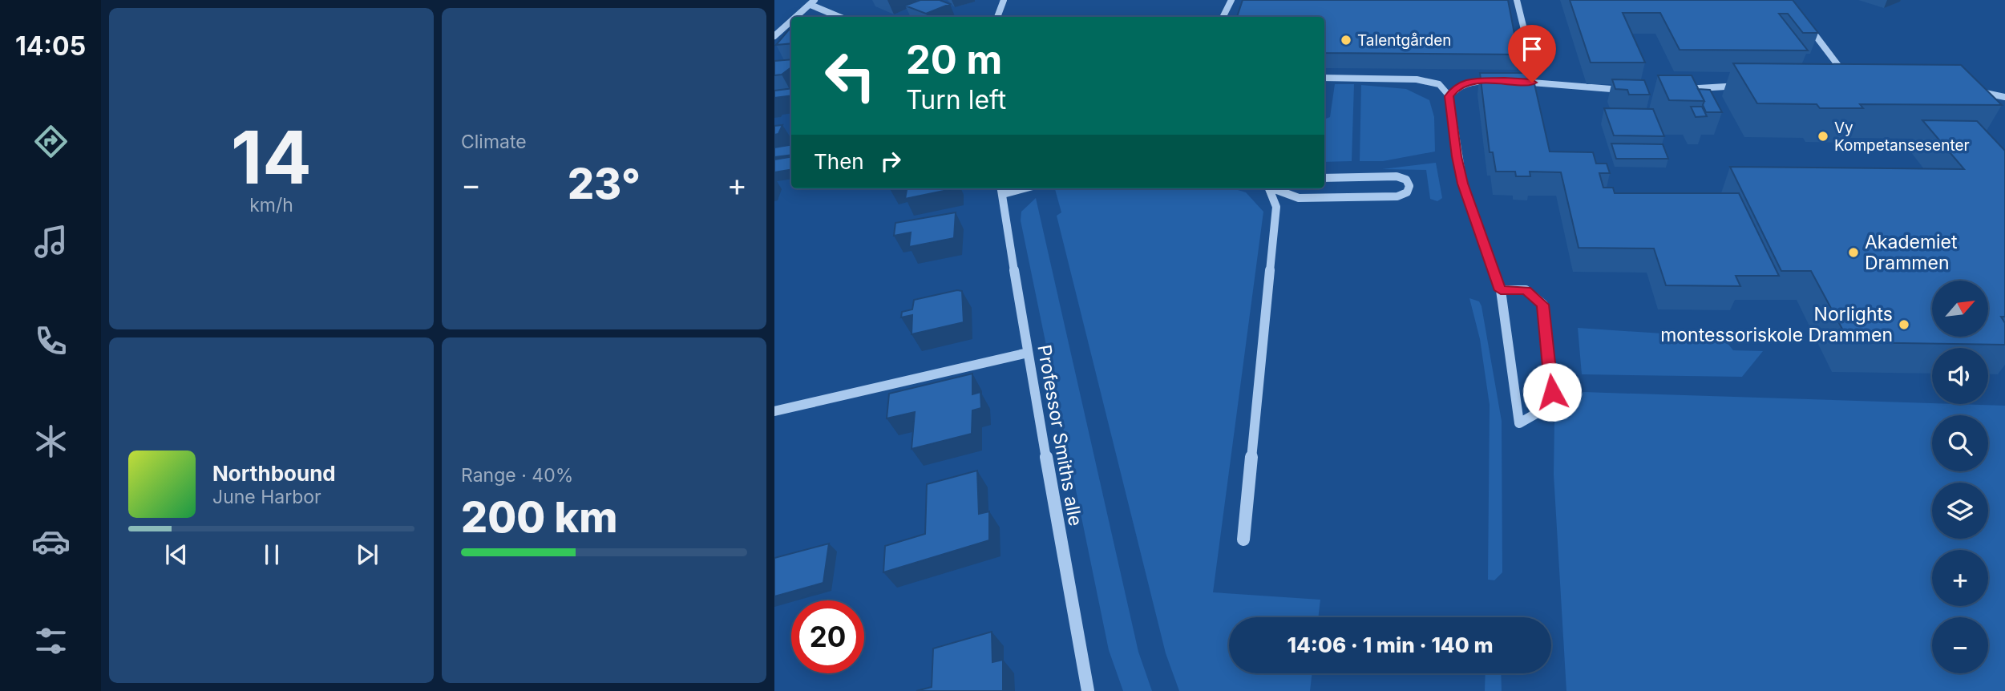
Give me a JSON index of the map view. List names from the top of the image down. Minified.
{"streets":{"street":["Professor Smiths alle"]},"places":["Talentgården","Vy Kompetansesenter","Akademiet Drammen","Norlights montessoriskole Drammen"],"north":"top right","page":{"tabs":"14:05","tile":[["14","km/h"],"Climate",["Range · 40%","200 km"]],"turn":["20 m","Turn left"],"then":"Then","heat":["−","23°","+"],"map_buttons":["+","−"],"song":["Northbound","June Harbor"],"limit":"20","trip":"14:06 · 1 min · 140 m"}}
